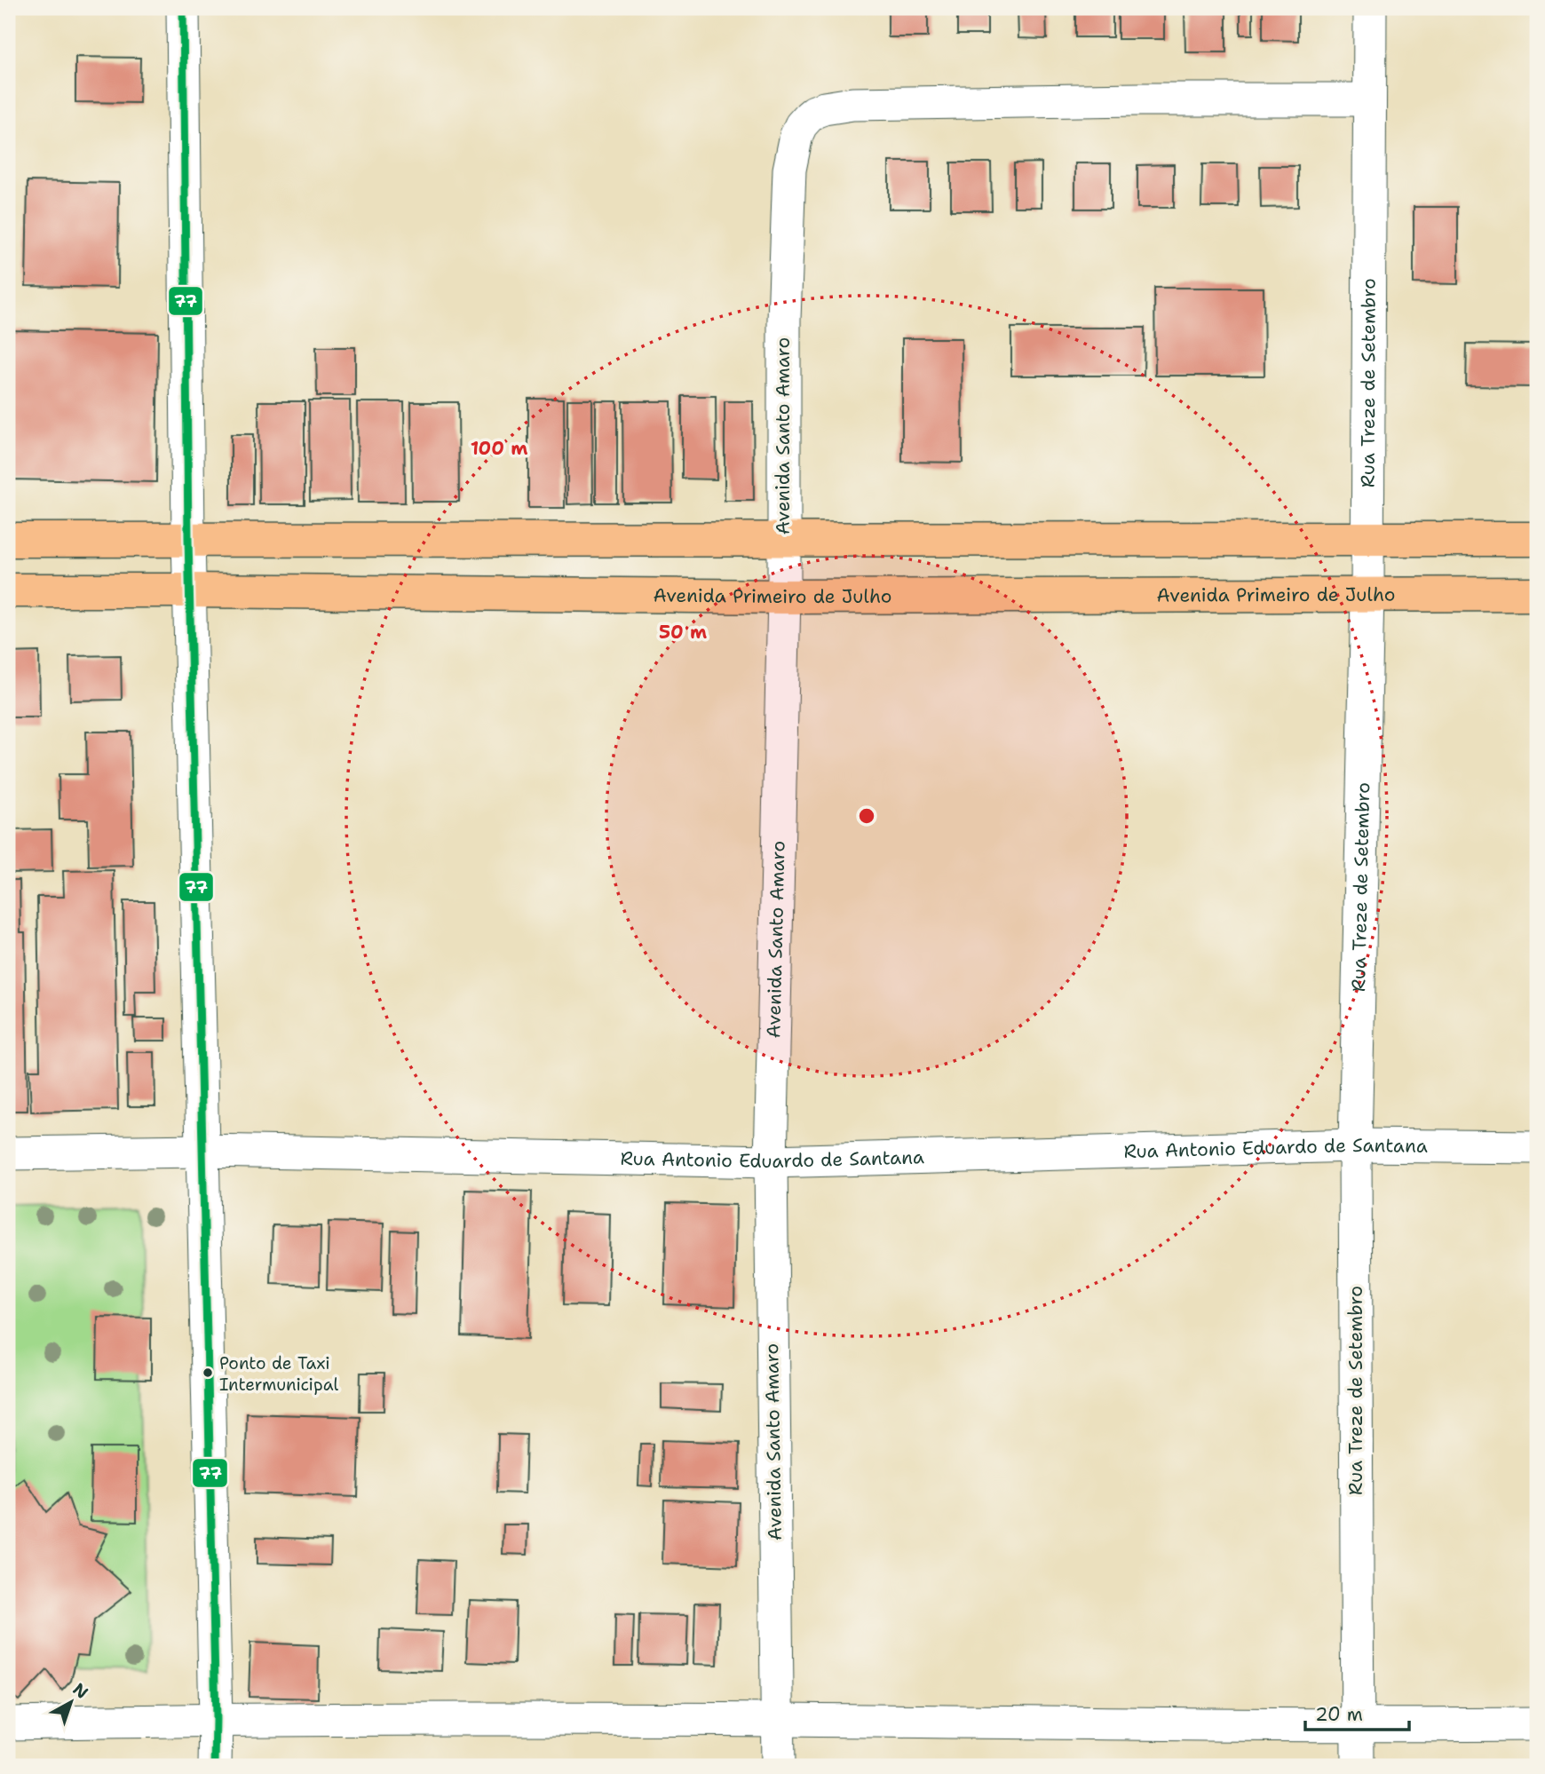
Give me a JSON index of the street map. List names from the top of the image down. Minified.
{"streets":{"main road":["Avenida Primeiro de Julho"],"street":["Rua Treze de Setembro","Avenida Santo Amaro","Rua Antonio Eduardo de Santana"]},"crossings":[["Rua Treze de Setembro","Avenida Santo Amaro"],["Rua Treze de Setembro","Avenida Primeiro de Julho"],["Rua Treze de Setembro","Rua Antonio Eduardo de Santana"],["Avenida Santo Amaro","Avenida Primeiro de Julho"],["Avenida Santo Amaro","Rua Antonio Eduardo de Santana"]],"places":["Ponto de Taxi Intermunicipal"],"lines":["transit line 77"],"scale_bar":"20 m","north":"top right","rings":["100 m","50 m"]}
